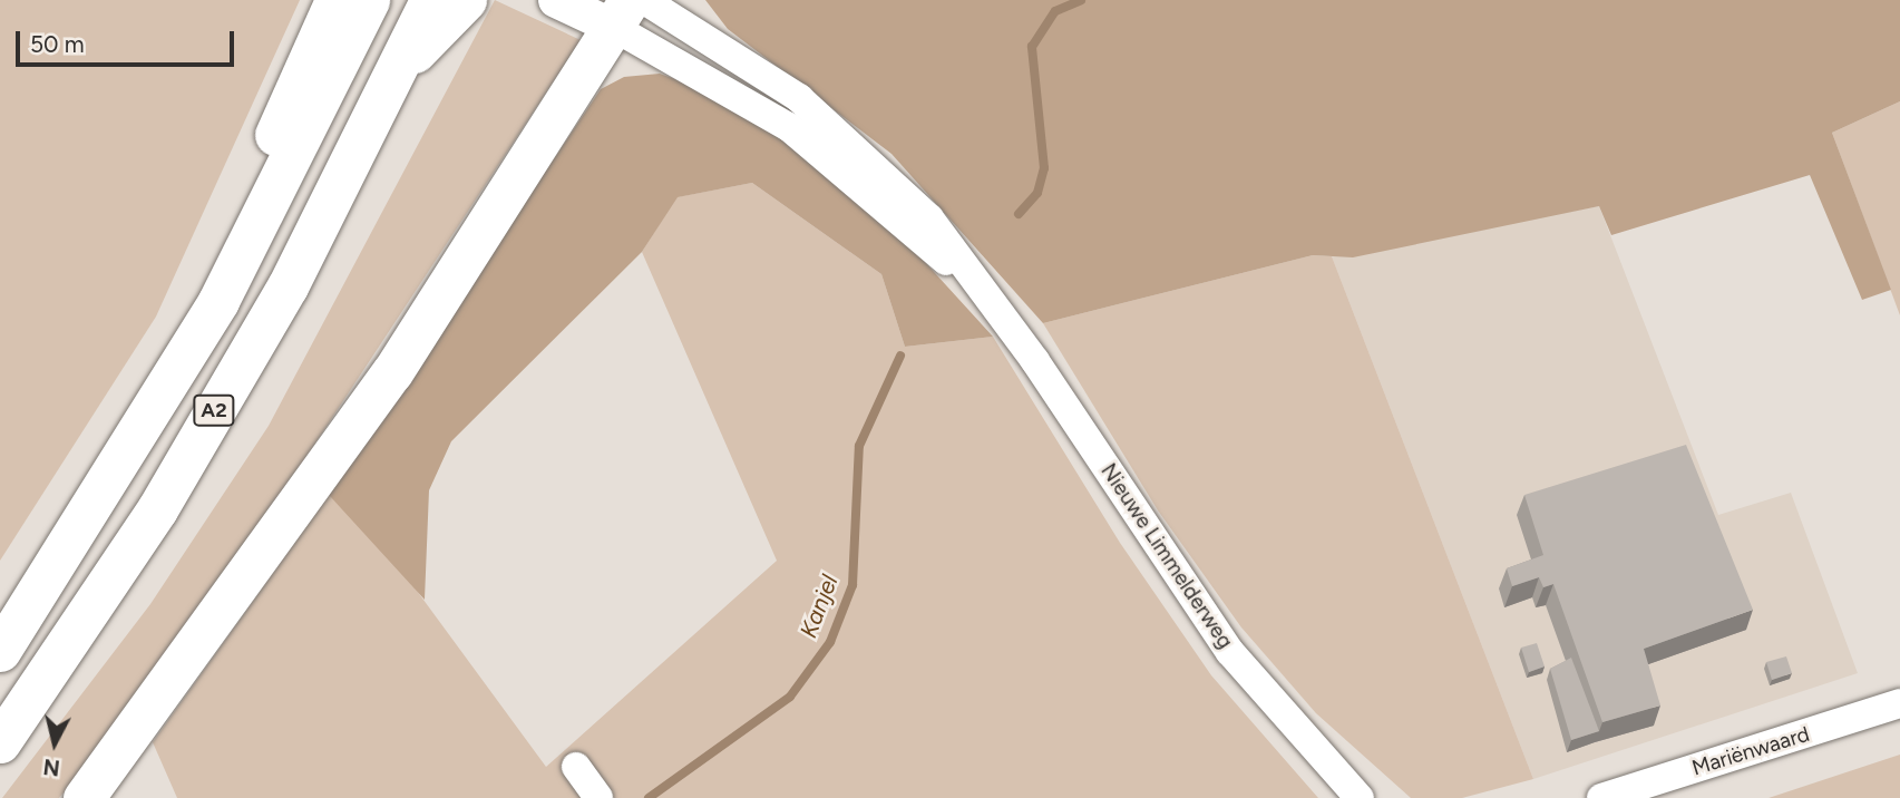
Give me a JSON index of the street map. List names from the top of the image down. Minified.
{"streets":{"highway":["A2"],"main road":["Nieuwe Limmelderweg"],"street":["Mariënwaard"]},"water":["Kanjel"],"scale_bar":"50 m","north":"bottom"}
